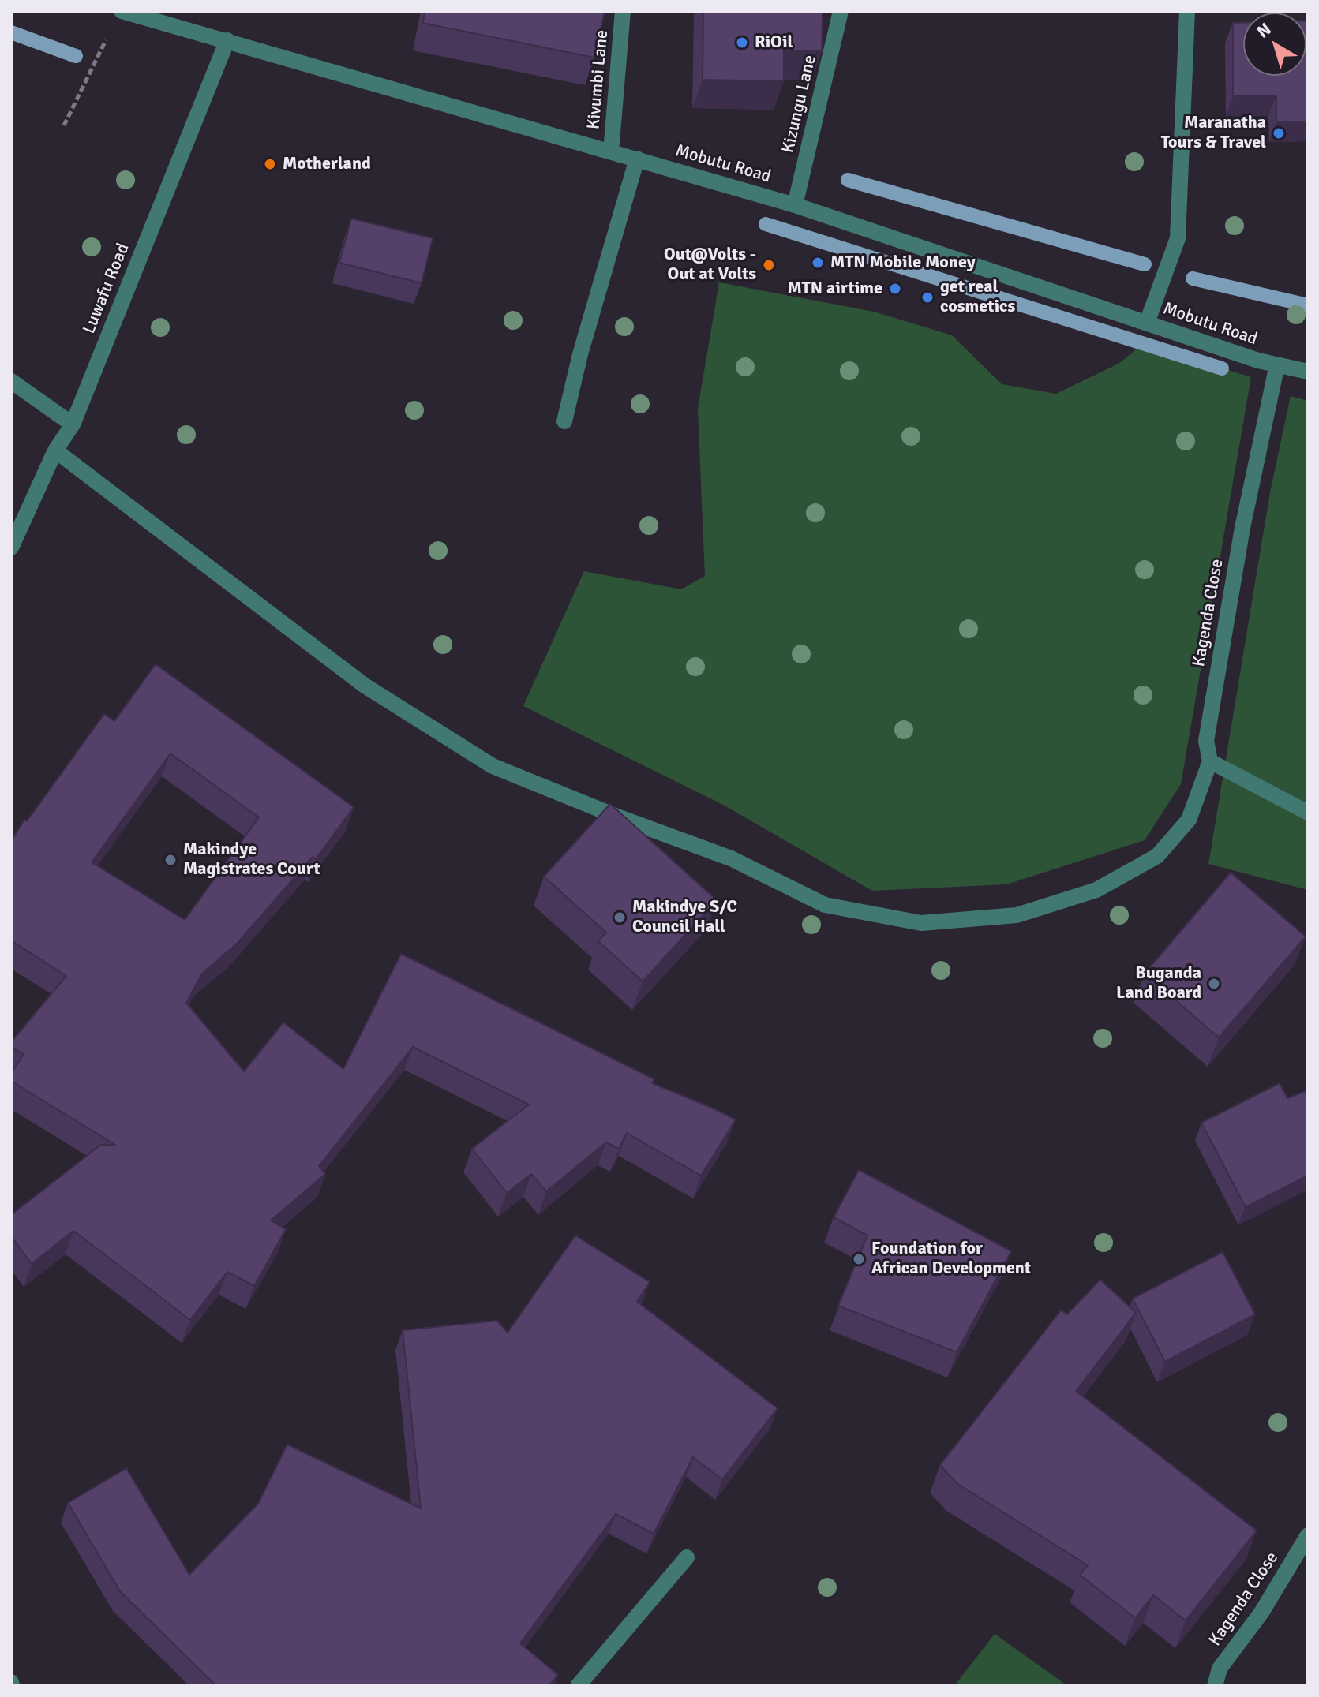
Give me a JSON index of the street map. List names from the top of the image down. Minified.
{"streets":{"street":["Kivumbi Lane","Kizungu Lane","Mobutu Road","Luwafu Road","Kagenda Close"]},"crossings":[["Kivumbi Lane","Mobutu Road"],["Kizungu Lane","Mobutu Road"],["Mobutu Road","Luwafu Road"],["Mobutu Road","Kagenda Close"]],"places":["RiOil","Maranatha Tours & Travel","Motherland","MTN Mobile Money","Out@Volts - Out at Volts","MTN airtime","get real cosmetics","Makindye Magistrates Court","Makindye S/C Council Hall","Buganda Land Board","Foundation for African Development"],"north":"top left"}
